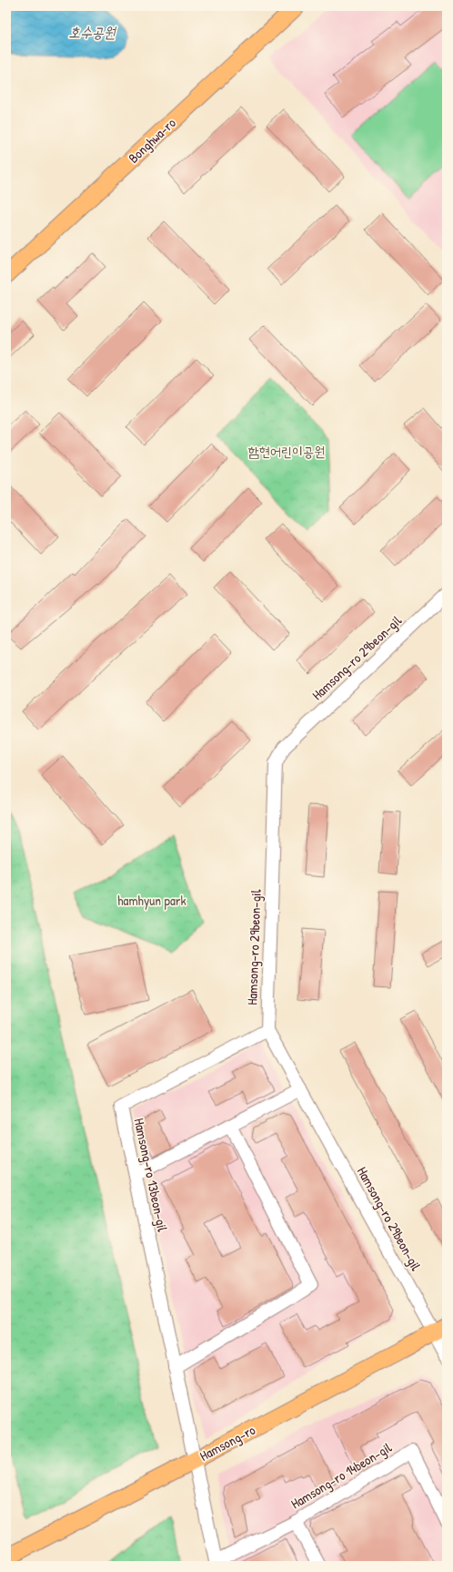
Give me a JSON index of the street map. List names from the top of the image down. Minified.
{"streets":{"main road":["Bonghwa-ro","Hamsong-ro"],"street":["Hamsong-ro 29beon-gil","Hamsong-ro 13beon-gil","Hamsong-ro 14beon-gil"]},"crossings":[["Hamsong-ro 29beon-gil","Hamsong-ro 13beon-gil"],["Hamsong-ro 29beon-gil","Hamsong-ro"],["Hamsong-ro 13beon-gil","Hamsong-ro"],["Hamsong-ro 13beon-gil","Hamsong-ro 14beon-gil"],["Hamsong-ro","Hamsong-ro 14beon-gil"]],"water":["호수공원"],"parks":["함현어린이공원","hamhyun park"]}
